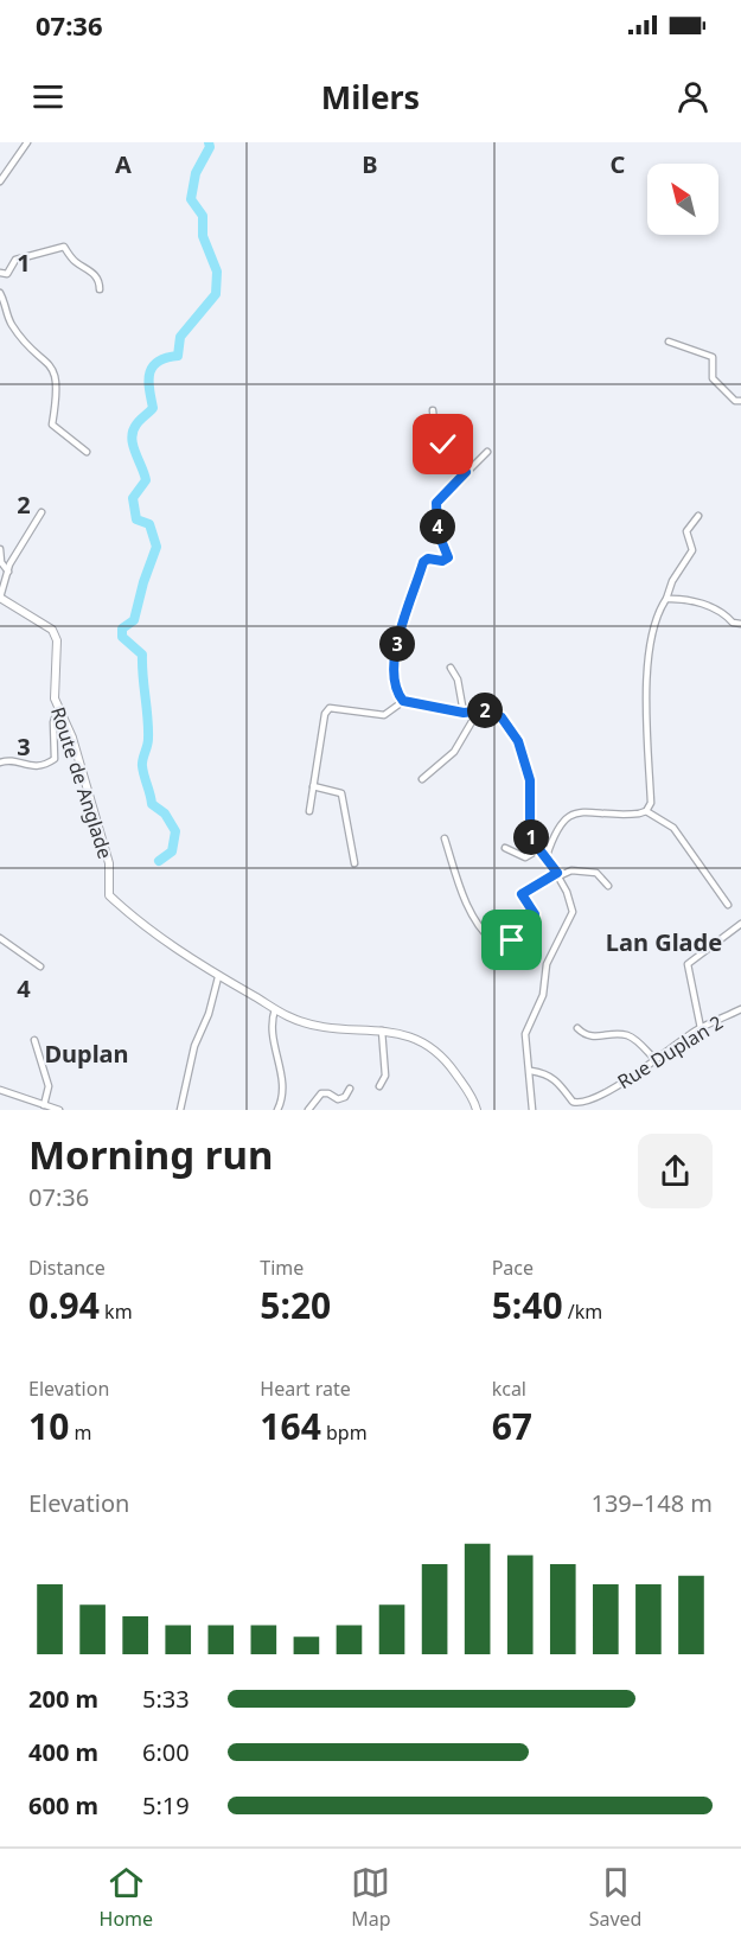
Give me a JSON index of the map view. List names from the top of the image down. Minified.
{"streets":{"street":["Route de Anglade","Rue Duplan 2"]},"districts":["Lan Glade","Duplan"],"north":"top left","page":{"status":"07:36","header":"Milers","pins":["4","3","2","1"],"heading":["Morning run","07:36"],"stats":[["Distance","0.94 km"],["Time","5:20"],["Pace","5:40 /km"],["Elevation","10 m"],["Heart rate","164 bpm"],["kcal","67"]],"chart":["Elevation","139–148 m"],"list":[{"name":"200 m","note":"5:33"},{"name":"400 m","note":"6:00"},{"name":"600 m","note":"5:19"}],"tabs":["Home","Map","Saved"]},"grid":{"columns":["A","B","C"],"rows":["1","2","3","4"]}}
